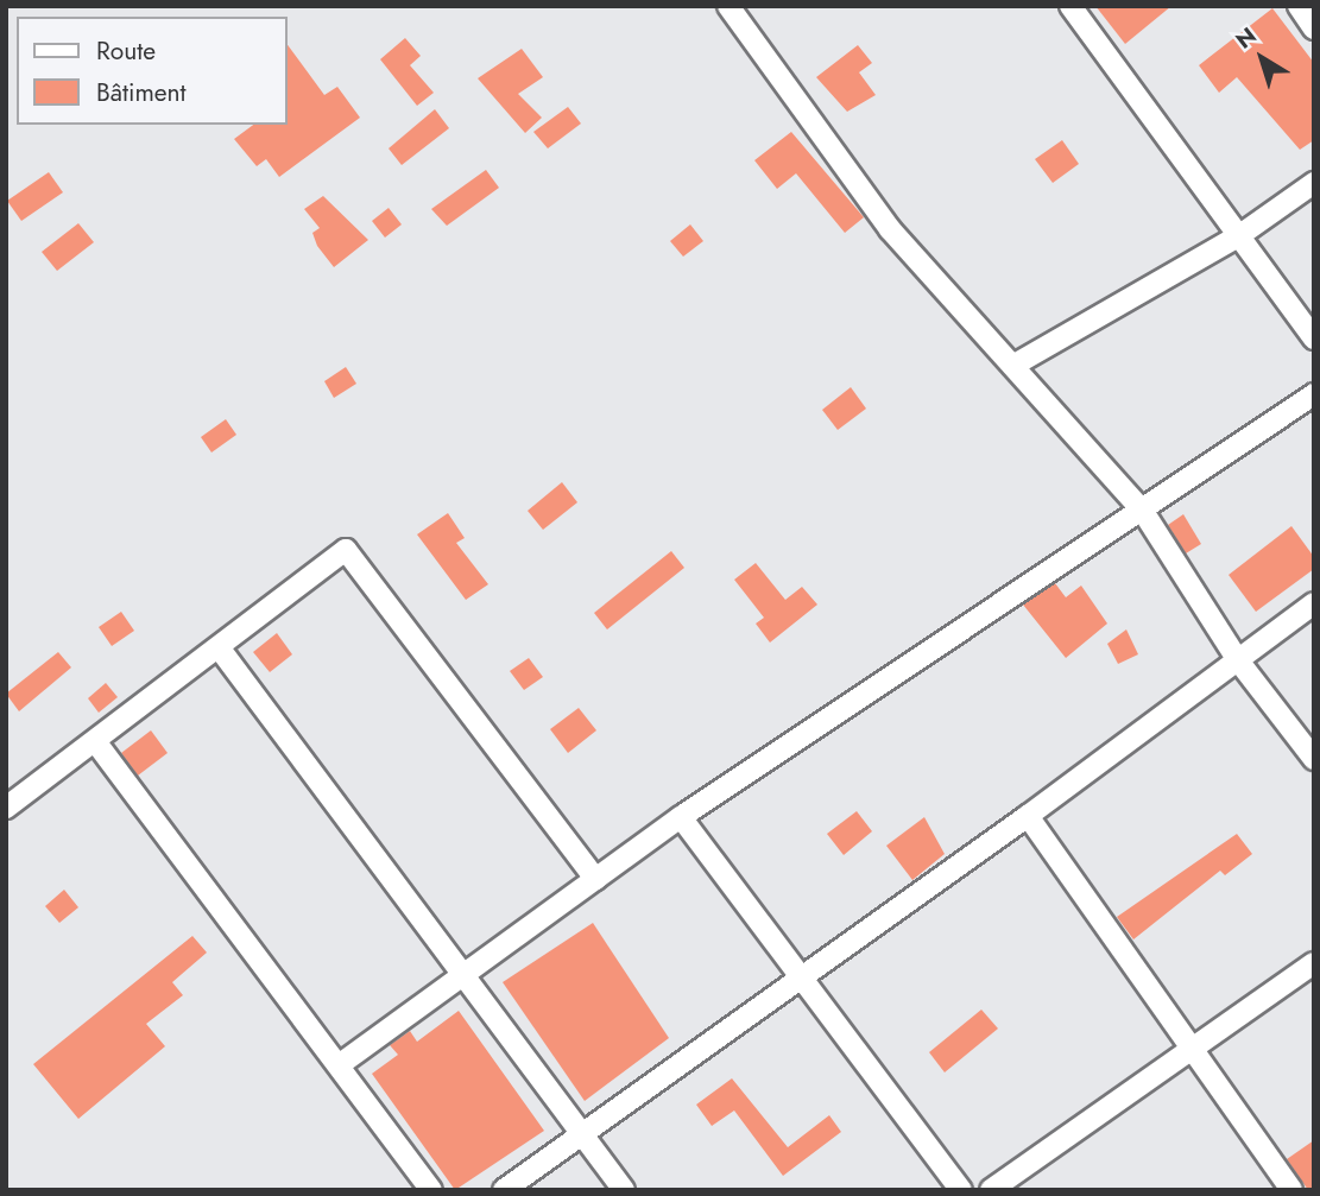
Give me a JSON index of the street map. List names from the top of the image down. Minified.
{"legend":["Route","Bâtiment"],"north":"top left"}
